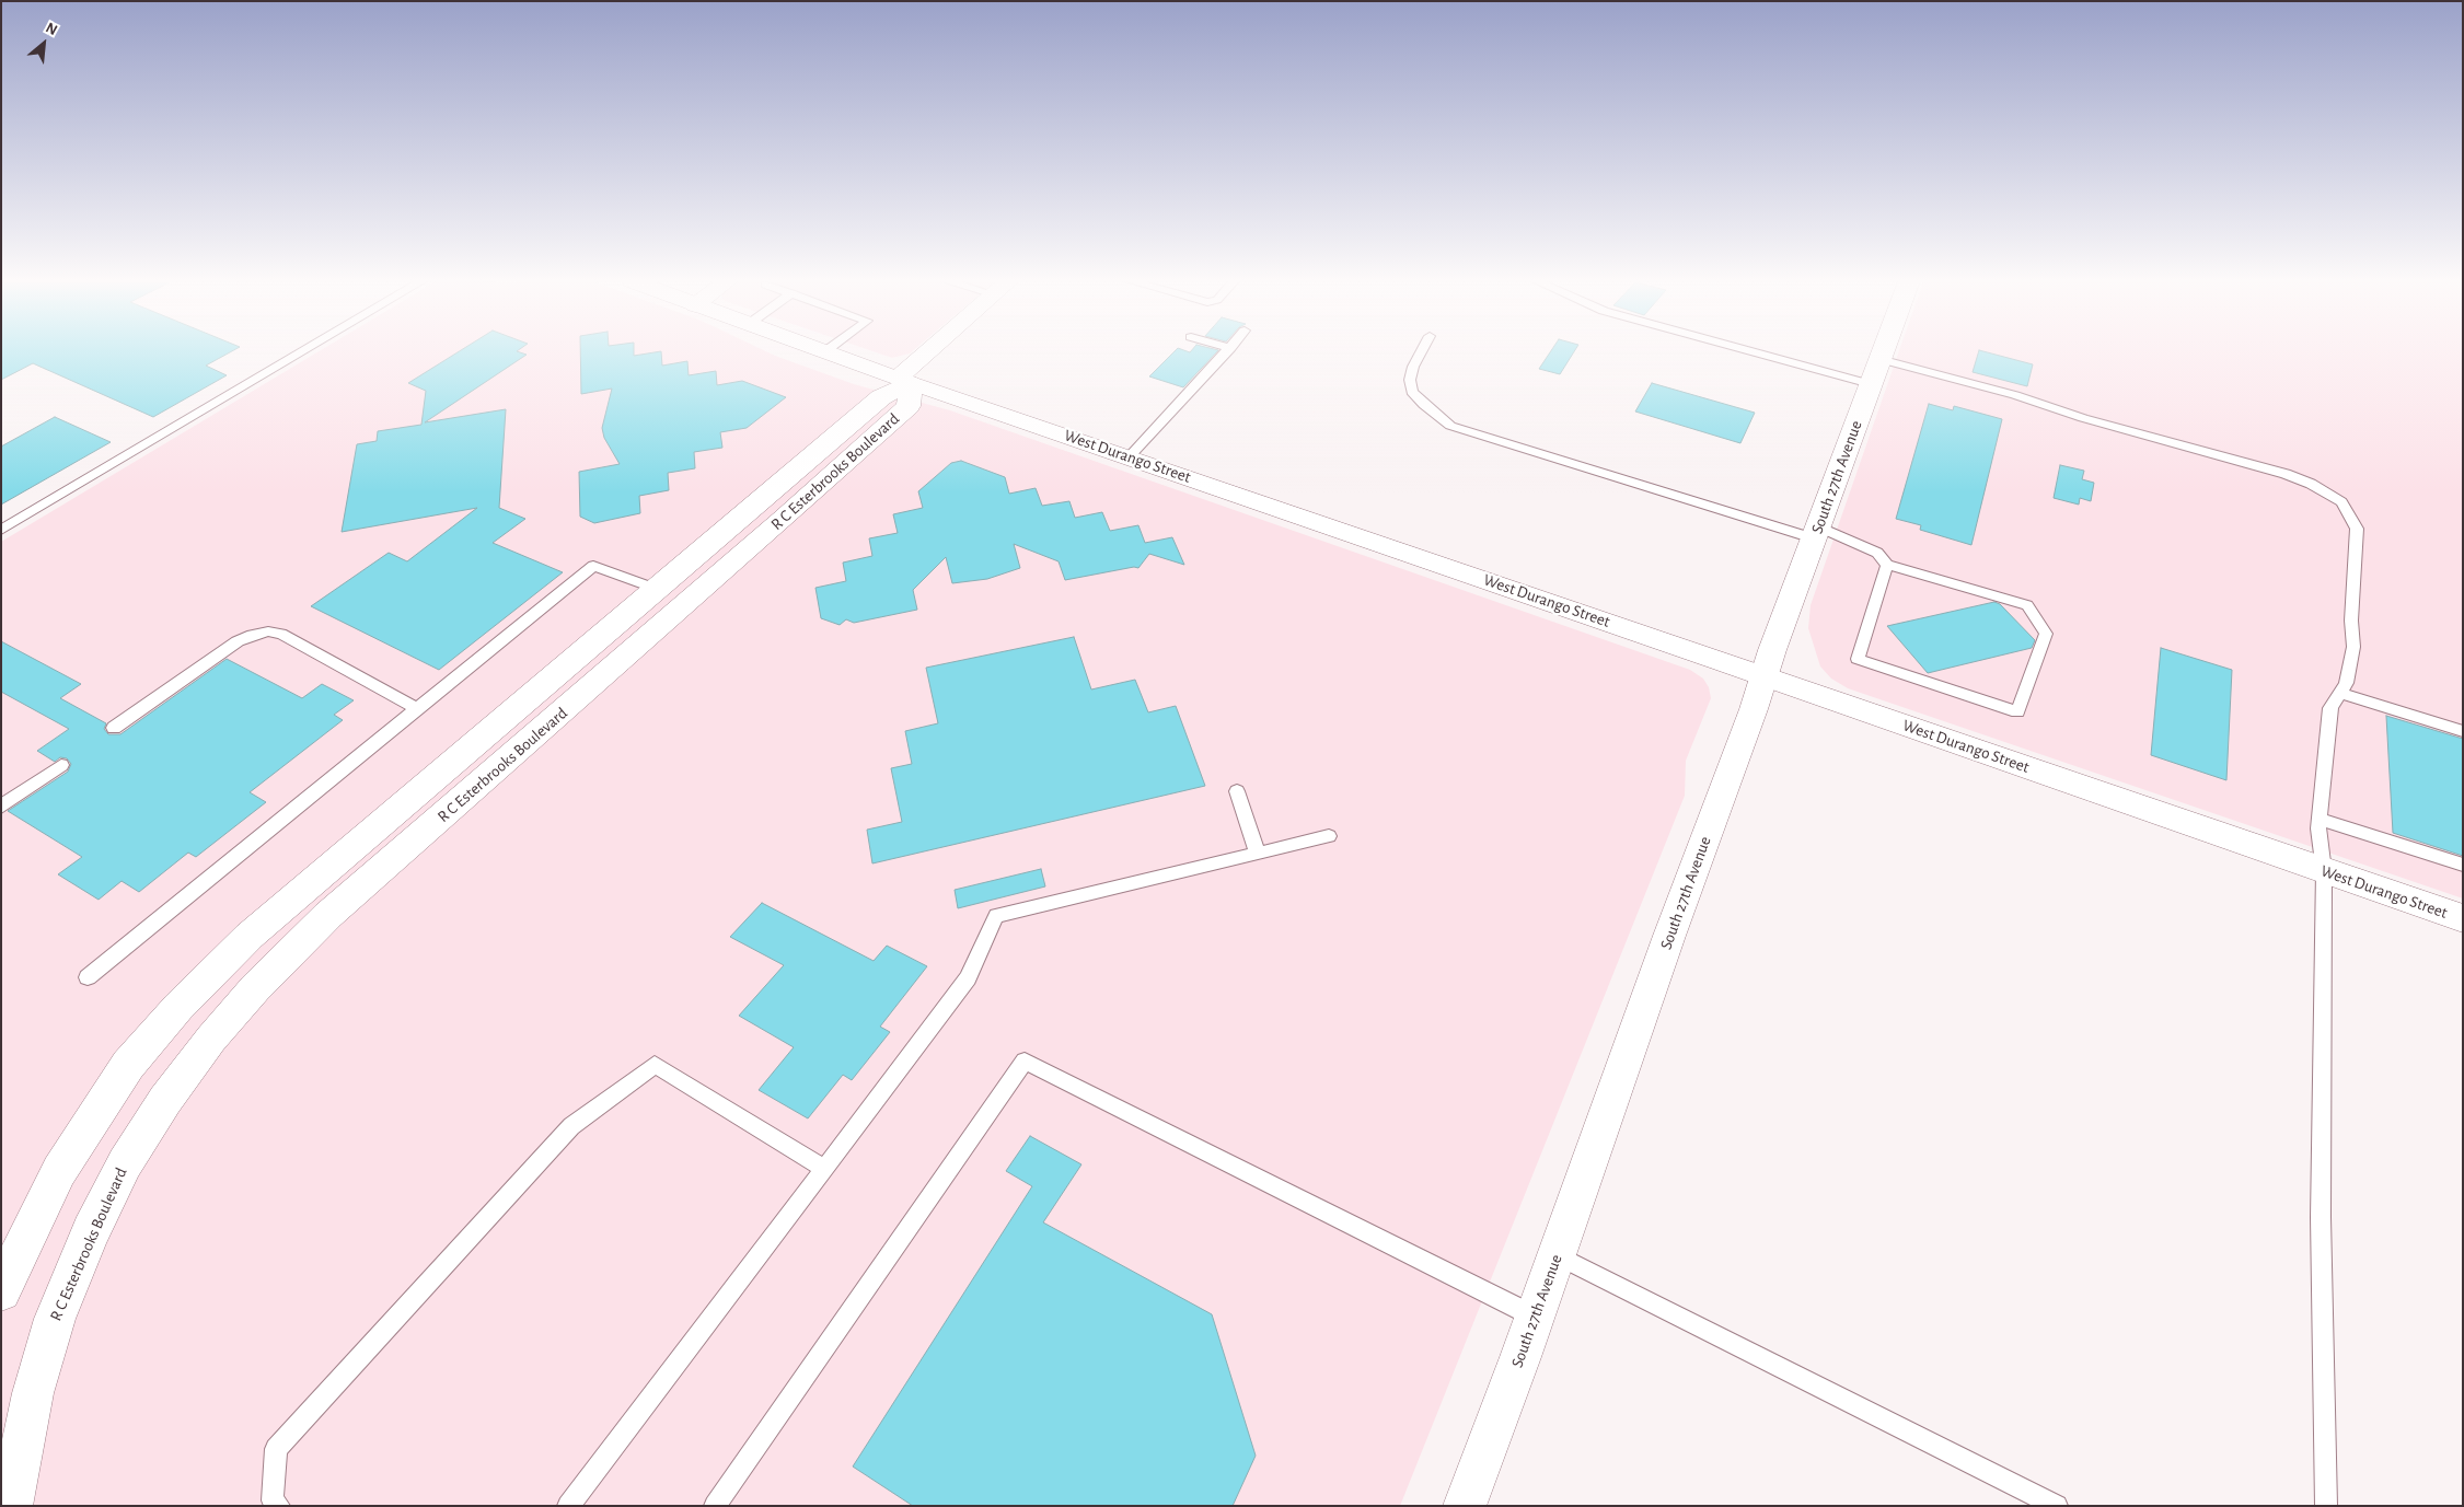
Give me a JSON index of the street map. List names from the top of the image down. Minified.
{"streets":{"street":["West Durango Street","R C Esterbrooks Boulevard","South 27th Avenue"]},"crossings":[["West Durango Street","R C Esterbrooks Boulevard"],["West Durango Street","South 27th Avenue"]],"north":"top right"}
